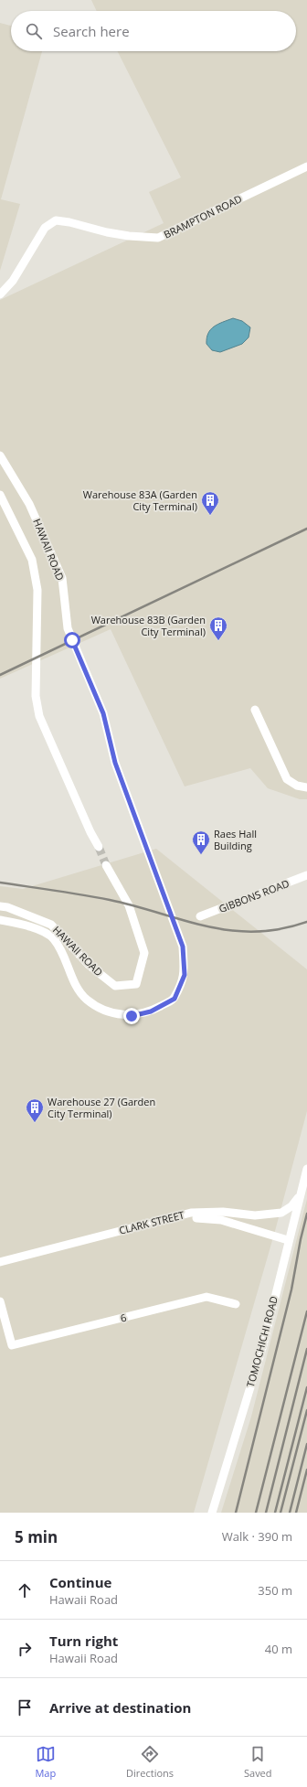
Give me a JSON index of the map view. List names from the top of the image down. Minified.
{"streets":{"street":["BRAMPTON ROAD","HAWAII ROAD","GIBBONS ROAD","CLARK STREET","6","TOMOCHICHI ROAD"]},"crossings":[["CLARK STREET","TOMOCHICHI ROAD"]],"places":{"building":["Warehouse 83A (Garden City Terminal)","Warehouse 83B (Garden City Terminal)","Raes Hall Building","Warehouse 27 (Garden City Terminal)"]},"page":{"search":"Search here","heading":["5 min","Walk · 390 m"],"list":[["Continue","Hawaii Road","350 m"],["Turn right","Hawaii Road","40 m"],"Arrive at destination"],"nav":["Map","Directions","Saved"]}}
